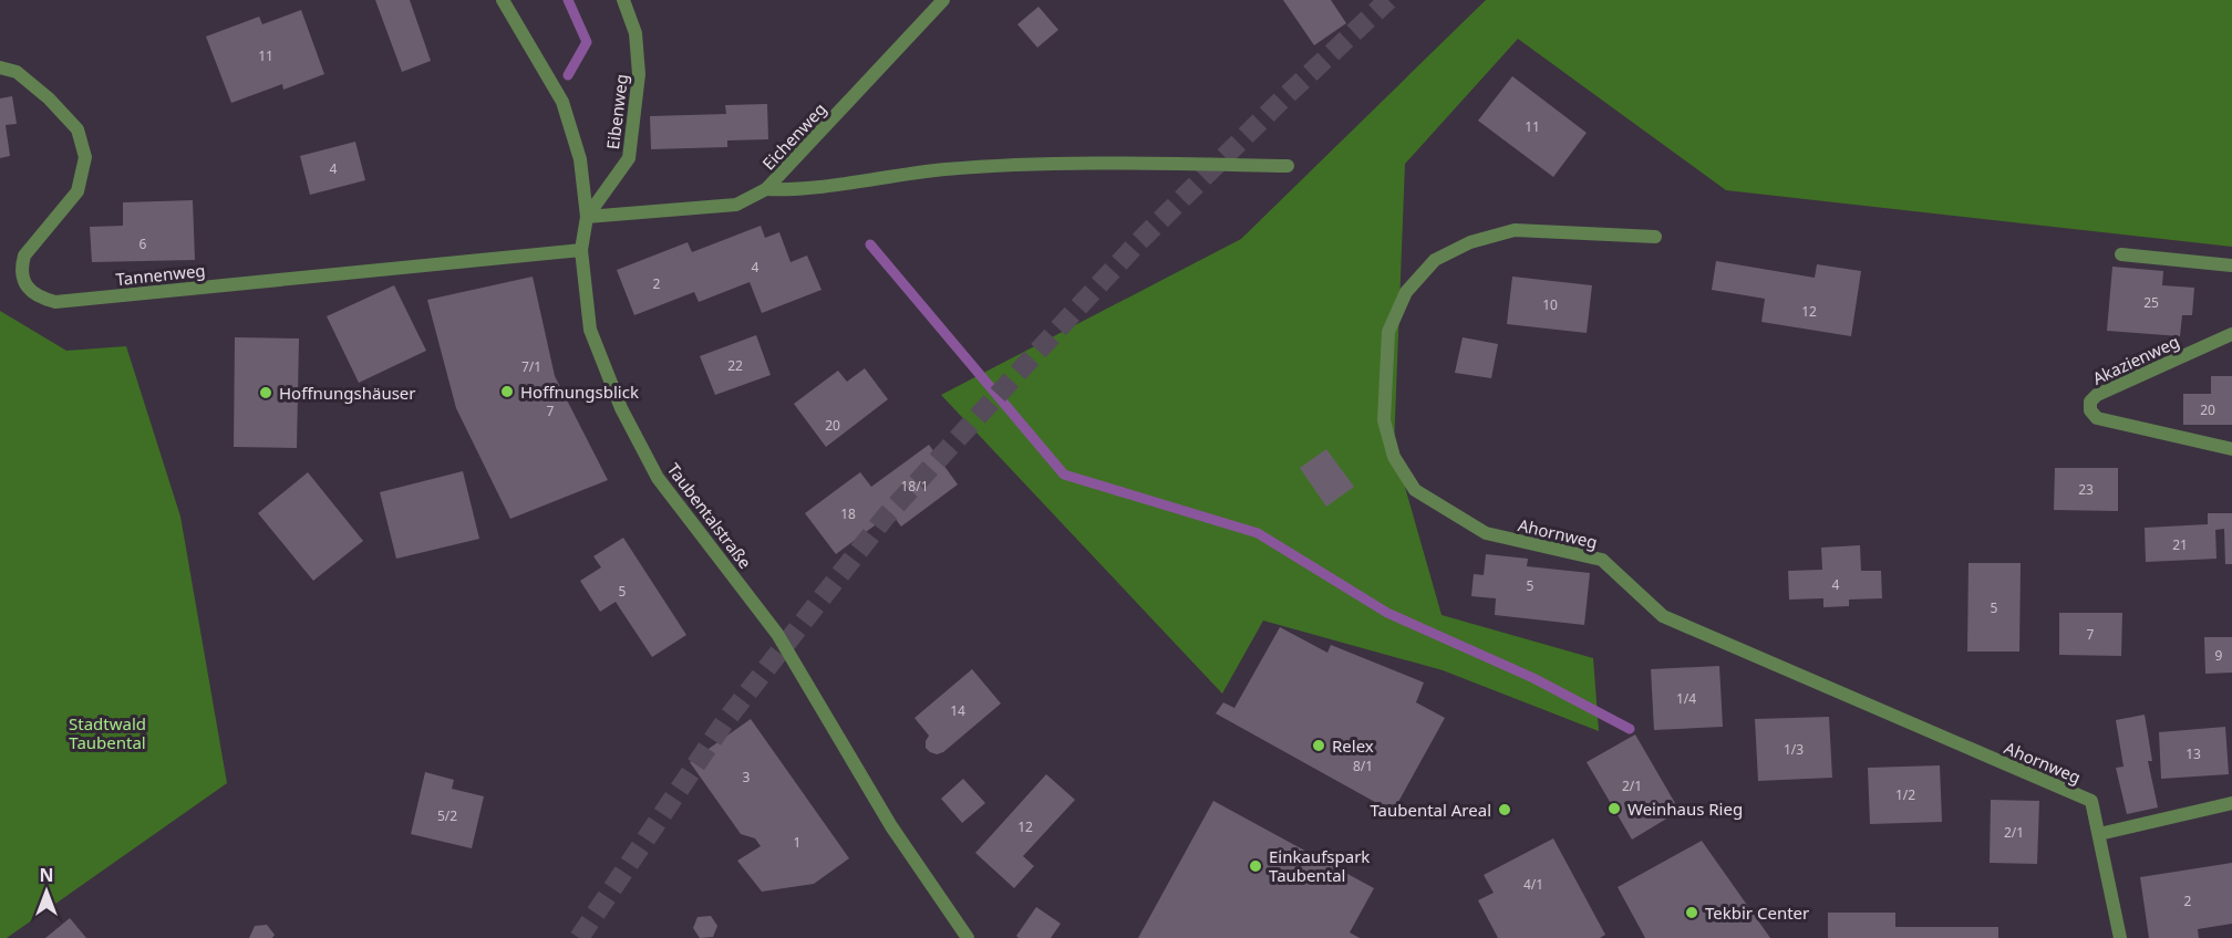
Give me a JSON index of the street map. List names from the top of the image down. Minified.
{"streets":{"street":["Eibenweg","Eichenweg","Tannenweg","Akazienweg","Taubentalstraße","Ahornweg"]},"crossings":[["Eibenweg","Eichenweg"],["Eibenweg","Taubentalstraße"],["Eichenweg","Taubentalstraße"],["Tannenweg","Taubentalstraße"]],"parks":["Stadtwald Taubental"],"places":["Hoffnungsblick","Hoffnungshäuser","Relex","Weinhaus Rieg","Taubental Areal","Einkaufspark Taubental","Tekbir Center"],"house_numbers":["11","11","4","6","4","2","25","10","12","22","7/1","20","7","20","18/1","23","18","21","4","5","5","5","7","9","1/4","14","1/3","13","8/1","3","2/1","1/2","5/2","12","2/1","1","4/1","2"],"north":"top"}
